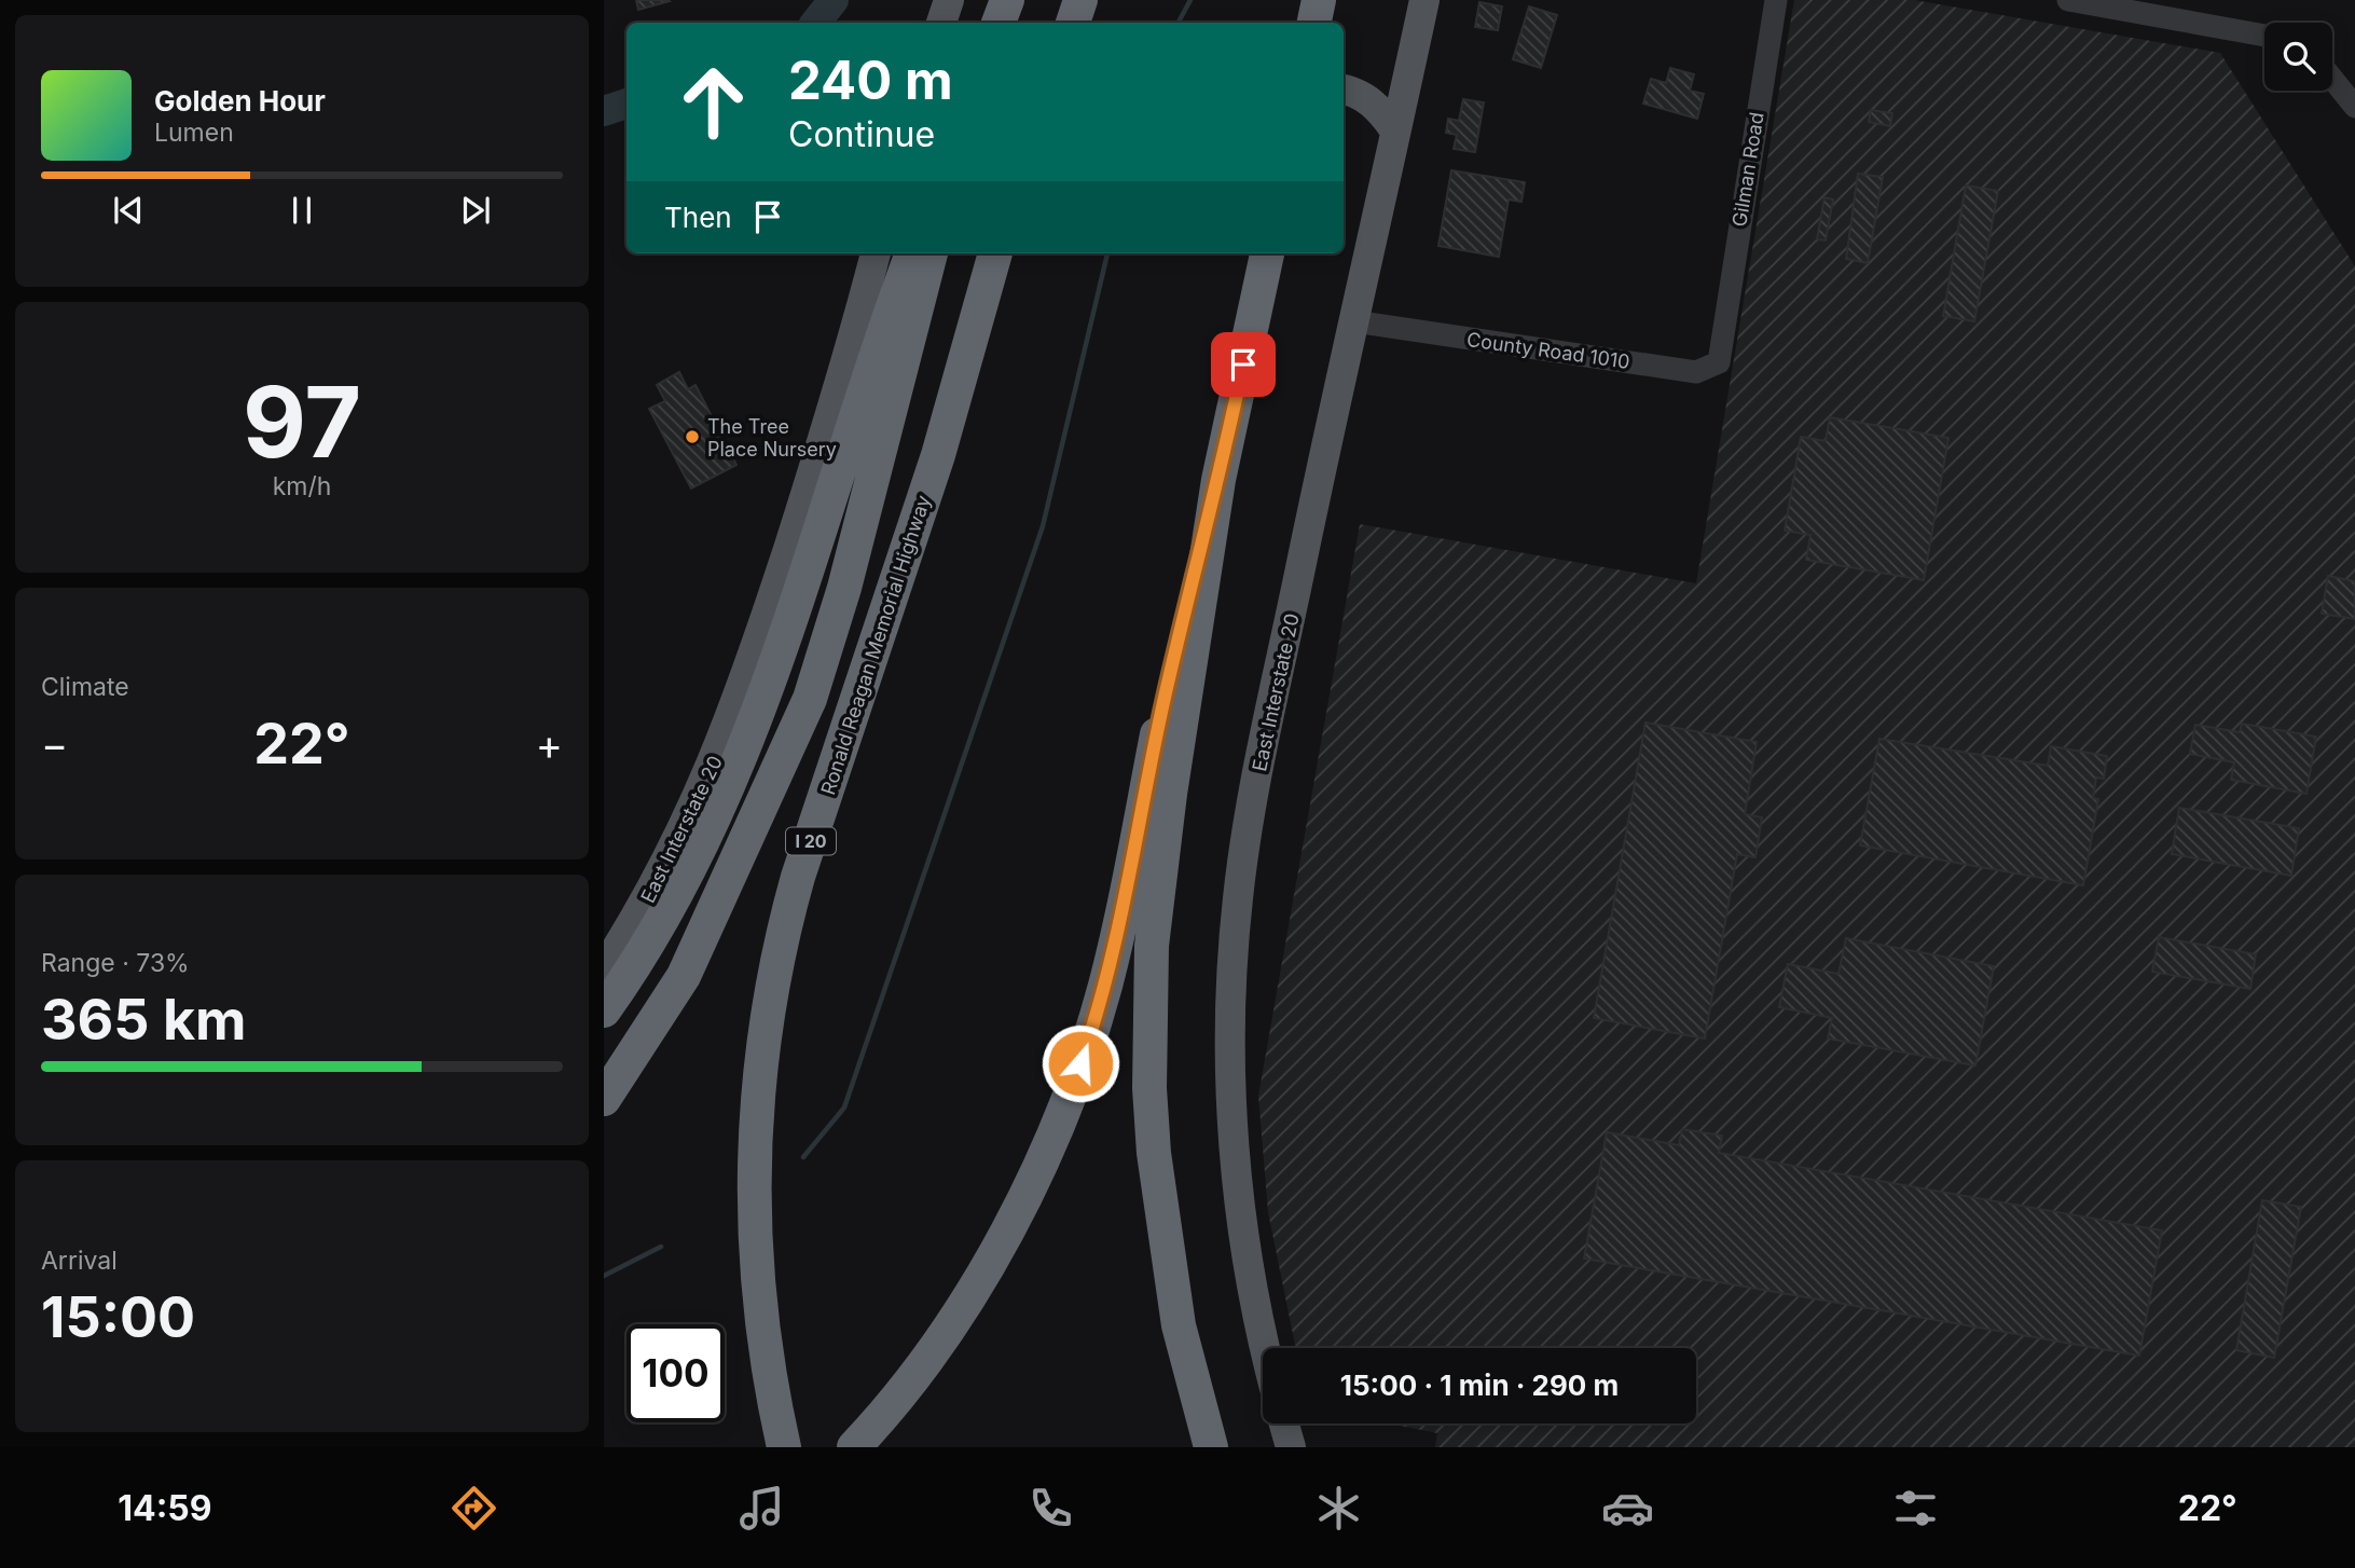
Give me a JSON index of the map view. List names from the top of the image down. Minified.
{"streets":{"highway":["Ronald Reagan Memorial Highway","I 20"],"main road":["East Interstate 20"],"street":["Gilman Road","County Road 1010"]},"crossings":[["Gilman Road","County Road 1010"],["County Road 1010","East Interstate 20"]],"places":["The Tree Place Nursery"],"page":{"turn":["240 m","Continue"],"song":["Golden Hour","Lumen"],"then":"Then","tile":[["97","km/h"],"Climate",["Range · 73%","365 km"],["Arrival","15:00"]],"heat":["−","22°","+"],"limit":"100","trip":"15:00 · 1 min · 290 m","tabs":["14:59","22°"]}}
